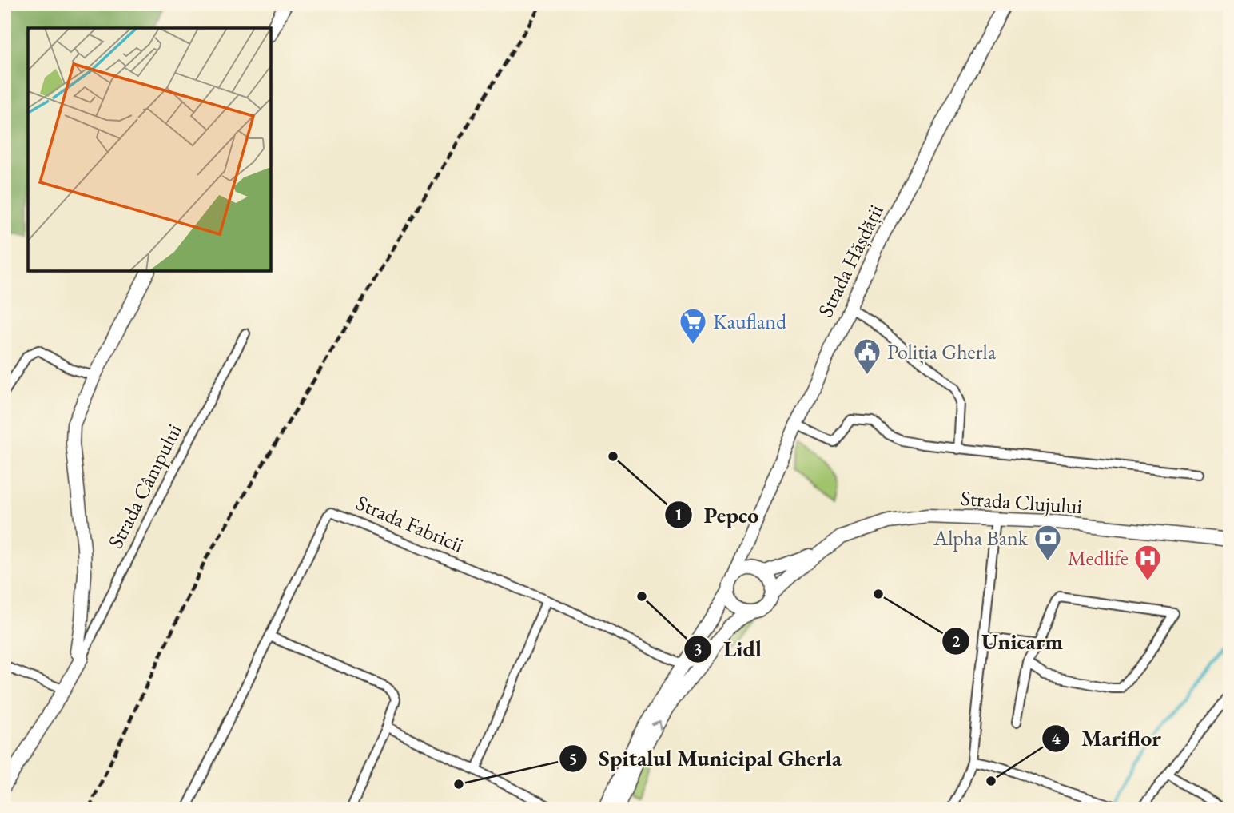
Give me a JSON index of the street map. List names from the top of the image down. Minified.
{"streets":{"street":["Strada Hășdății","Strada Câmpului","Strada Clujului","Strada Fabricii"]},"crossings":[["Strada Hășdății","Strada Clujului"]],"places":{"supermarket":["Kaufland"],"public building":["Poliția Gherla"],"other":["Pepco","Unicarm","Lidl","Mariflor","Spitalul Municipal Gherla"],"bank":["Alpha Bank"],"hospital":["Medlife"]}}
